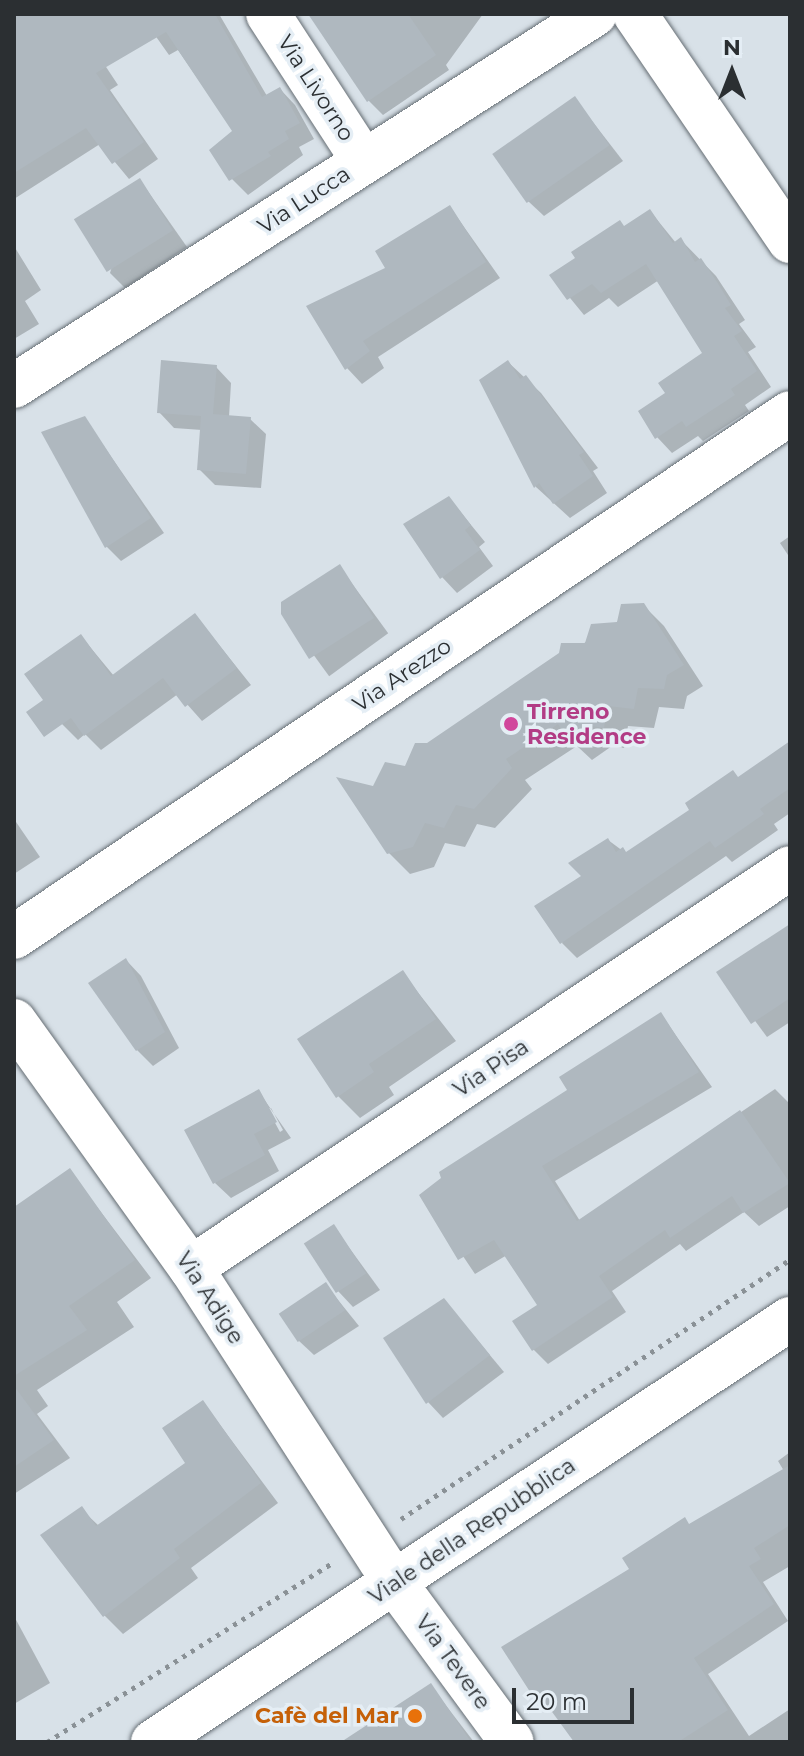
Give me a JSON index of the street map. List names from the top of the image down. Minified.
{"streets":{"street":["Via Livorno","Via Lucca","Via Arezzo","Via Pisa","Via Adige","Viale della Repubblica","Via Tevere"]},"crossings":[["Via Livorno","Via Lucca"],["Via Pisa","Via Adige"],["Via Adige","Viale della Repubblica"],["Via Adige","Via Tevere"],["Viale della Repubblica","Via Tevere"]],"places":["Tirreno Residence","Cafè del Mar"],"scale_bar":"20 m","north":"top"}
